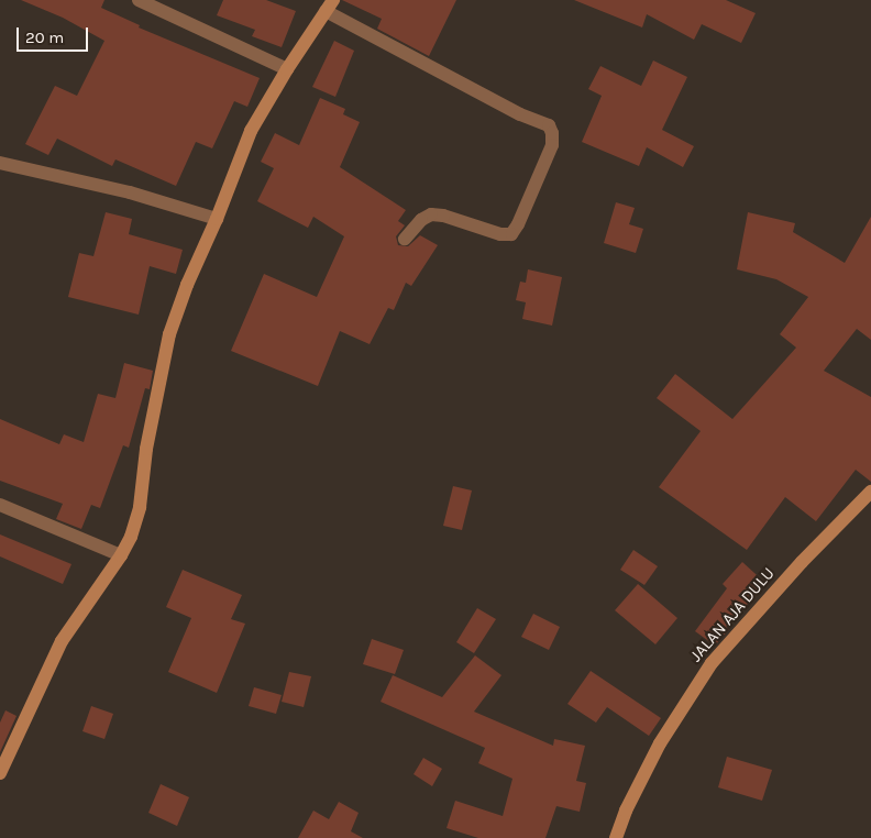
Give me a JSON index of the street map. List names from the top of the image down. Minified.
{"streets":{"street":["JALAN AJA DULU"]},"scale_bar":"20 m"}
